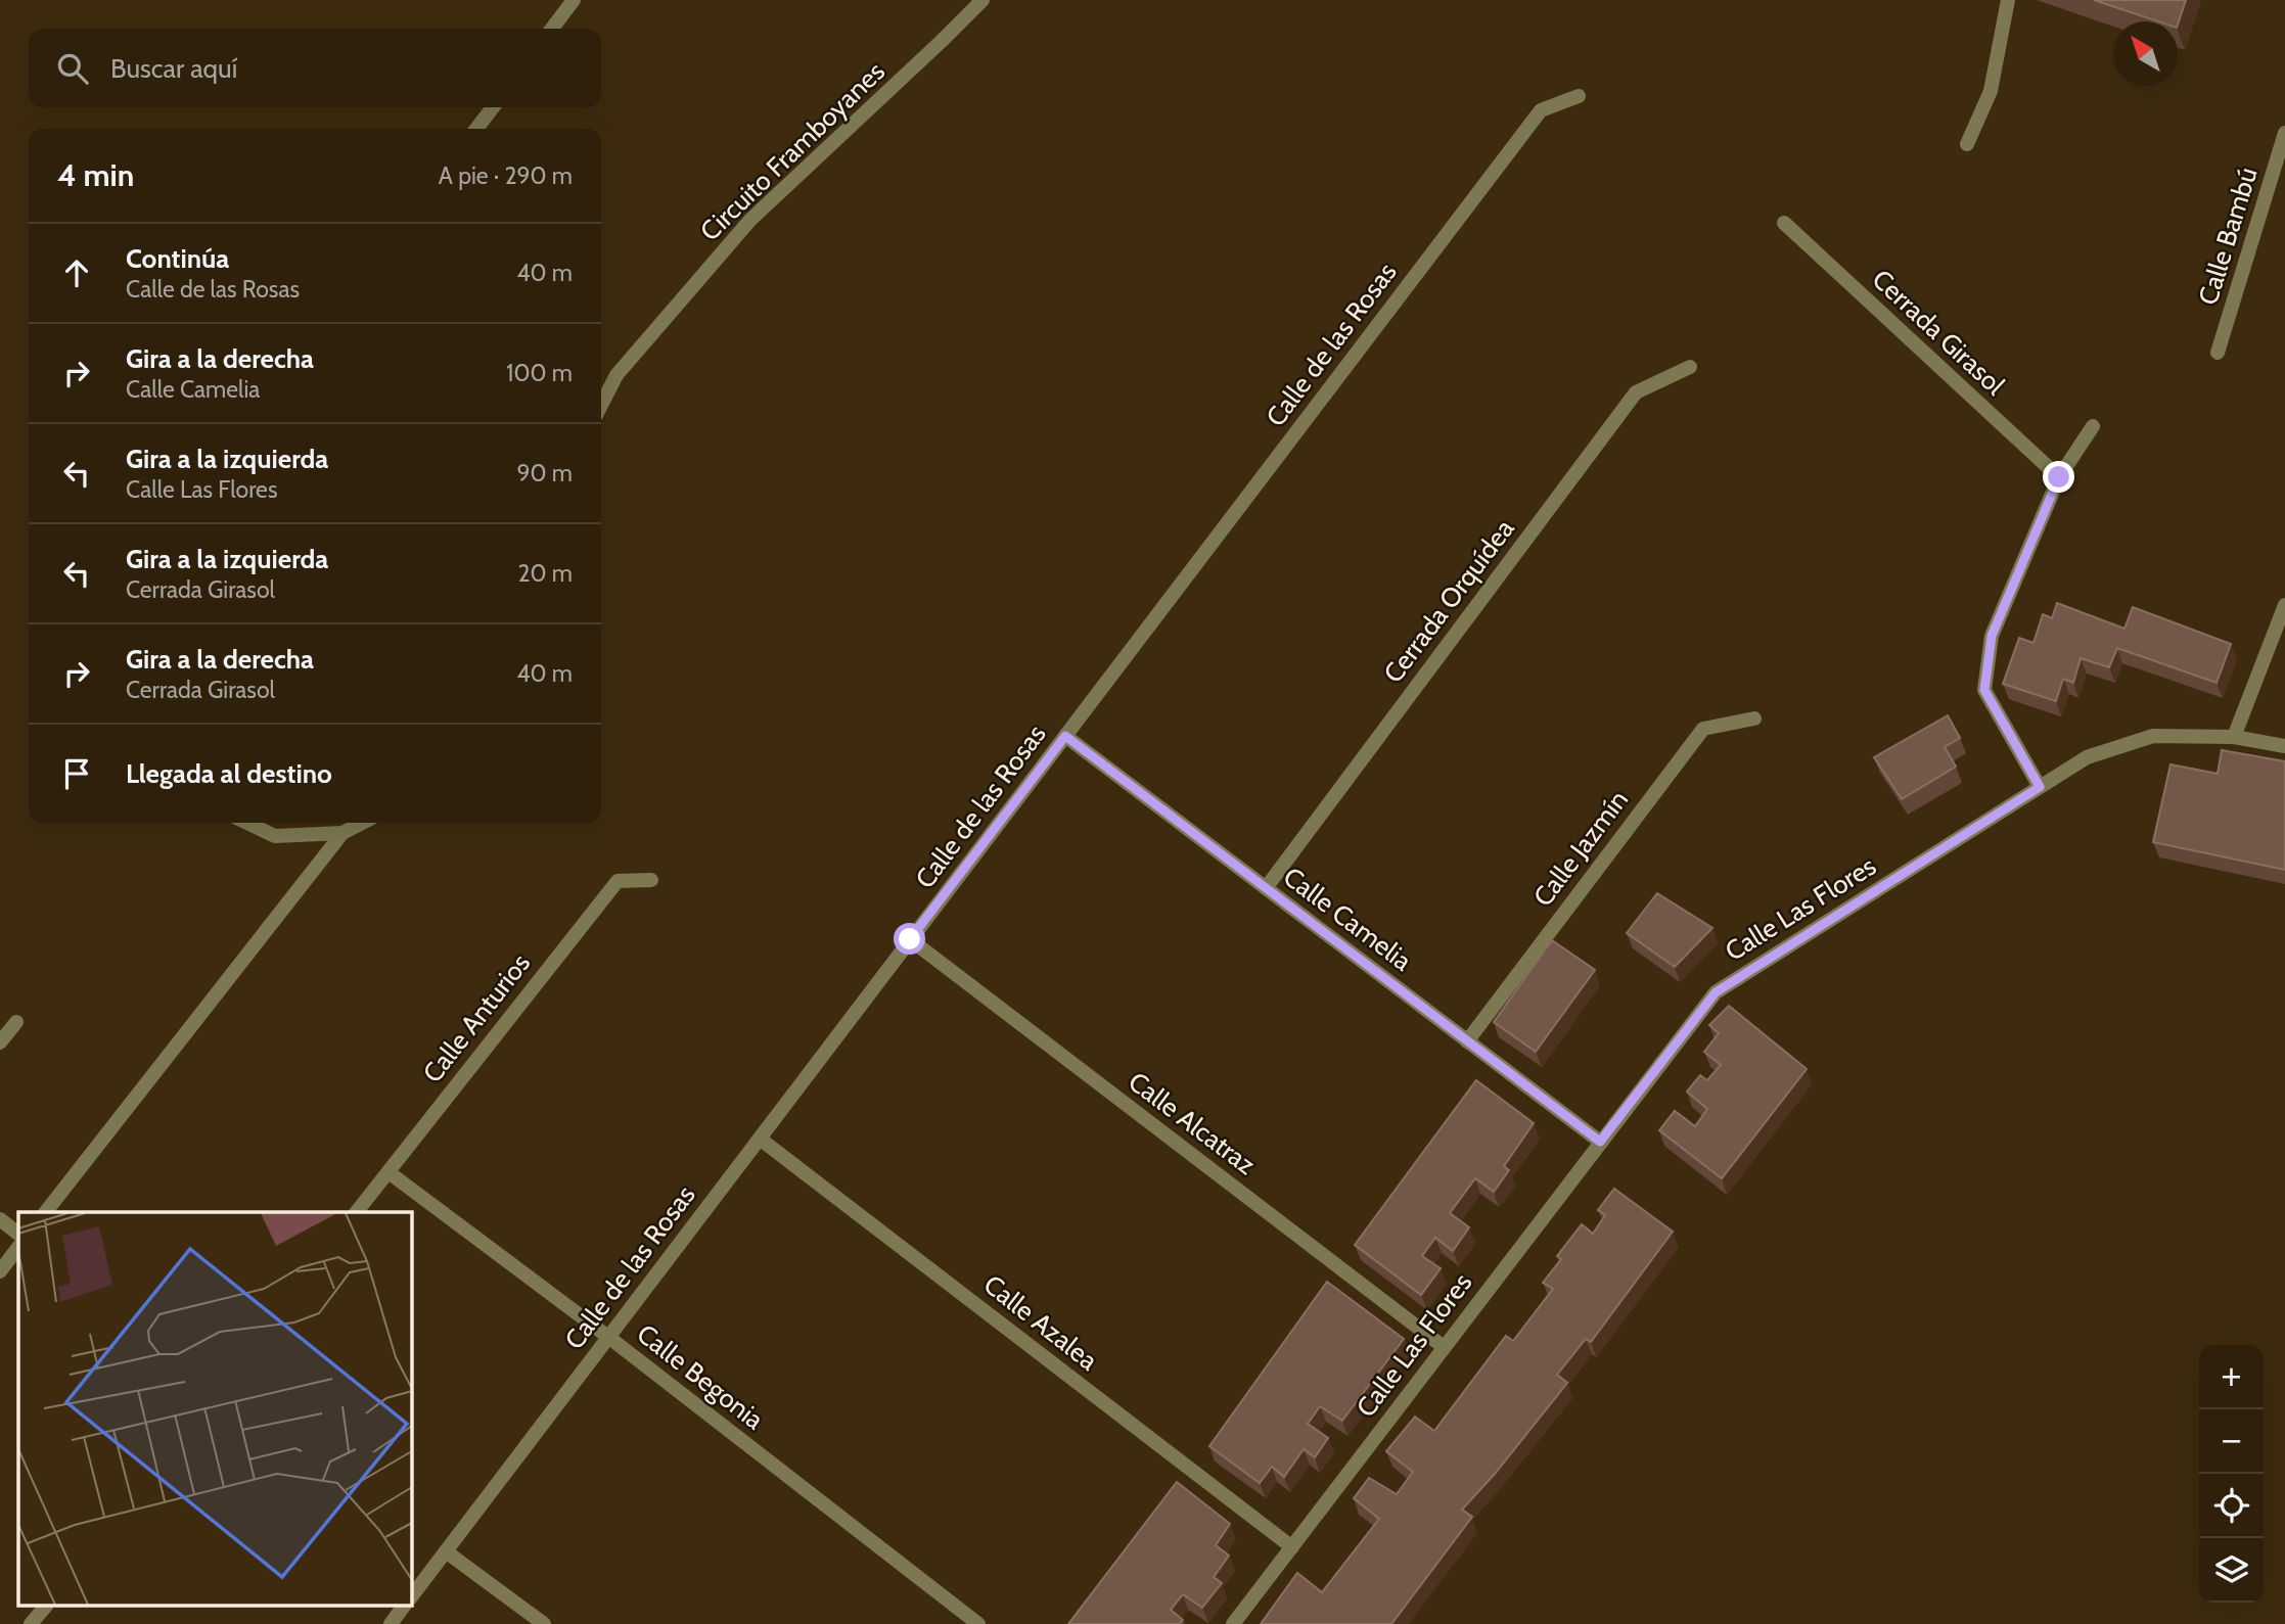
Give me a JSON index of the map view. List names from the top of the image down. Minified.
{"streets":{"street":["Circuito Framboyanes","Calle Bambú","Cerrada Girasol","Calle de las Rosas","Cerrada Orquídea","Calle Jazmín","Calle Las Flores","Calle Camelia","Calle Anturios","Calle Alcatraz","Calle Azalea","Calle Begonia"]},"crossings":[["Calle de las Rosas","Calle Camelia"],["Calle de las Rosas","Calle Alcatraz"],["Calle de las Rosas","Calle Azalea"],["Calle de las Rosas","Calle Begonia"],["Cerrada Orquídea","Calle Camelia"],["Calle Jazmín","Calle Camelia"],["Calle Las Flores","Calle Camelia"],["Calle Las Flores","Calle Alcatraz"],["Calle Las Flores","Calle Azalea"],["Calle Anturios","Calle Begonia"]],"north":"top left","page":{"search":"Buscar aquí","heading":["4 min","A pie · 290 m"],"list":[["Continúa","Calle de las Rosas","40 m"],["Gira a la derecha","Calle Camelia","100 m"],["Gira a la izquierda","Calle Las Flores","90 m"],["Gira a la izquierda","Cerrada Girasol","20 m"],["Gira a la derecha","Cerrada Girasol","40 m"],"Llegada al destino"],"map_buttons":["+","−"]}}
